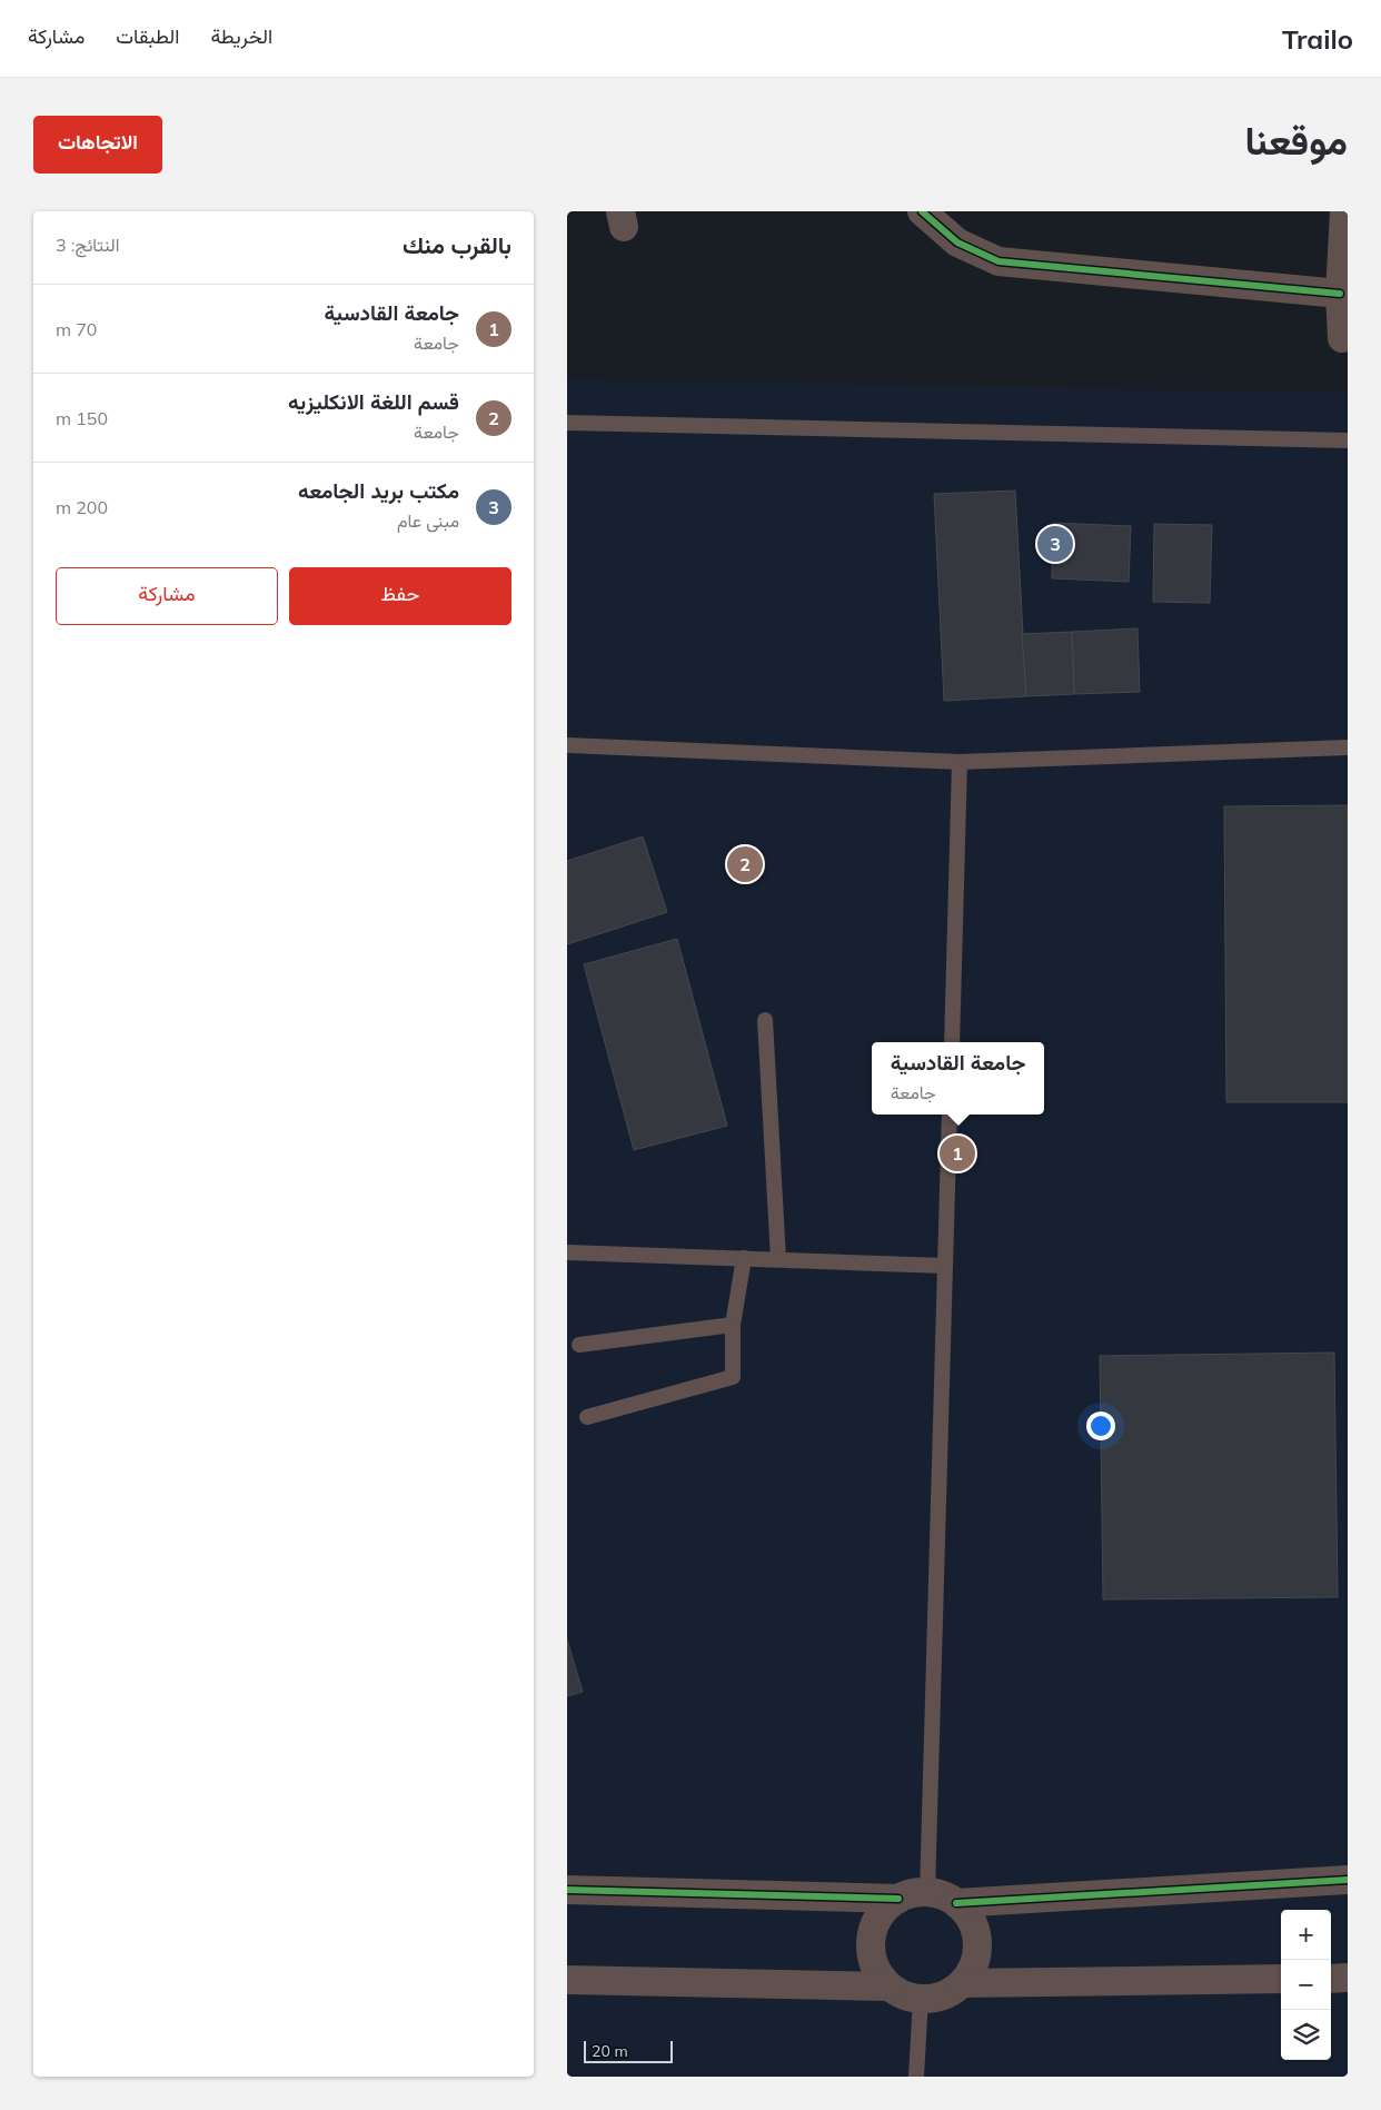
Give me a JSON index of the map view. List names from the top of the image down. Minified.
{"scale_bar":"20 m","page":{"header":"Trailo","nav":["الخريطة","الطبقات","مشاركة"],"title":"موقعنا","buttons":["الاتجاهات",["حفظ","مشاركة"]],"heading":["بالقرب منك","النتائج: 3"],"list":[{"mark":"1","name":"جامعة القادسية","note":"جامعة","value":"70 m"},{"mark":"2","name":"قسم اللغة الانكليزيه","note":"جامعة","value":"150 m"},{"mark":"3","name":"مكتب بريد الجامعه","note":"مبنى عام","value":"200 m"}],"pins":["3","2","1"],"popup":["جامعة القادسية","جامعة"],"map_buttons":["+","−"],"scale":"20 m"}}
